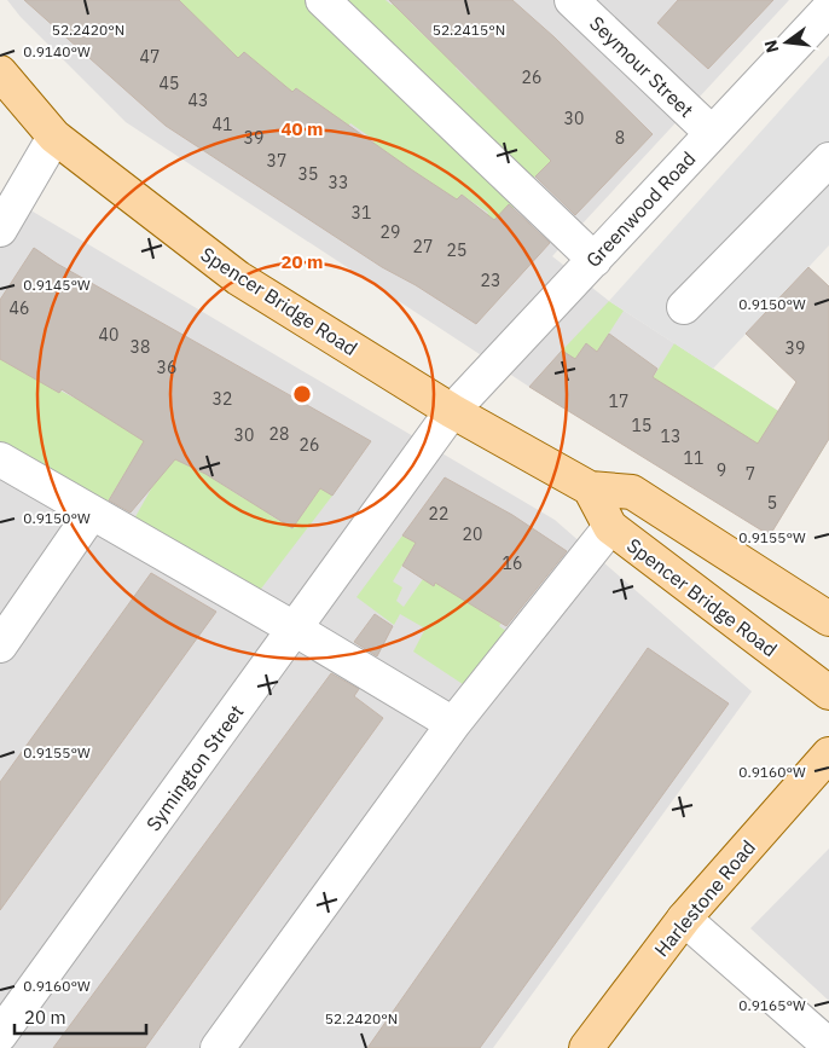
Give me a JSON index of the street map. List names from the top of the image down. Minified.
{"streets":{"main road":["Spencer Bridge Road","Harlestone Road"],"street":["Seymour Street","Greenwood Road","Symington Street"]},"crossings":[["Seymour Street","Greenwood Road"],["Greenwood Road","Spencer Bridge Road"],["Greenwood Road","Symington Street"],["Spencer Bridge Road","Symington Street"]],"house_numbers":["47","26","45","43","30","41","39","8","37","35","33","31","29","27","25","23","46","40","38","39","36","32","17","15","28","30","13","26","11","9","7","5","22","20","16"],"scale_bar":"20 m","north":"left","coordinates":["52.2420°N","52.2415°N","0.9140°W","0.9145°W","0.9150°W","0.9155°W","0.9160°W","0.9165°W"],"rings":["40 m","20 m"]}
